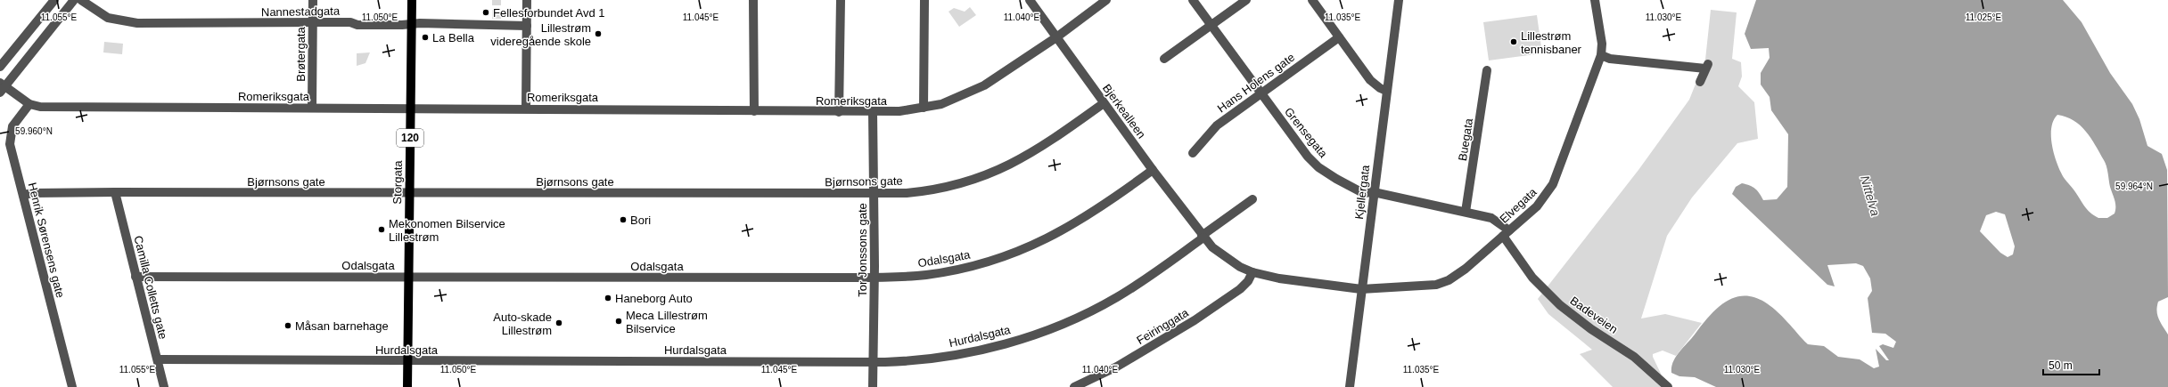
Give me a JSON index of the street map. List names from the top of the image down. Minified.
{"streets":{"main road":["120","Storgata"],"street":["Nannestadgata","Brøtergata","Hans Holens gate","Romeriksgata","Bjerkealleen","Grensegata","Buegata","Bjørnsons gate","Kjellergata","Elvegata","Henrik Sørensens gate","Tor Jonssons gate","Odalsgata","Camilla Colletts gate","Badeveien","Feiringgata","Hurdalsgata"]},"crossings":[["Nannestadgata","Brøtergata"],["Nannestadgata","Storgata"],["Brøtergata","Romeriksgata"],["Hans Holens gate","Grensegata"],["Romeriksgata","Bjerkealleen"],["Romeriksgata","Storgata"],["Romeriksgata","Henrik Sørensens gate"],["Romeriksgata","Tor Jonssons gate"],["Bjerkealleen","Bjørnsons gate"],["Bjerkealleen","Kjellergata"],["Bjerkealleen","Elvegata"],["Bjerkealleen","Odalsgata"],["Bjerkealleen","Feiringgata"],["Bjerkealleen","Hurdalsgata"],["Grensegata","Buegata"],["Grensegata","Kjellergata"],["Grensegata","Elvegata"],["Grensegata","Badeveien"],["Bjørnsons gate","Storgata"],["Bjørnsons gate","Henrik Sørensens gate"],["Bjørnsons gate","Tor Jonssons gate"],["Bjørnsons gate","Camilla Colletts gate"],["Storgata","Odalsgata"],["Storgata","Hurdalsgata"],["Kjellergata","Elvegata"],["Elvegata","Badeveien"],["Tor Jonssons gate","Odalsgata"],["Tor Jonssons gate","Hurdalsgata"],["Odalsgata","Camilla Colletts gate"],["Camilla Colletts gate","Hurdalsgata"]],"water":["Nittelva"],"places":["Fellesforbundet Avd 1","Lillestrøm videregående skole","La Bella","Lillestrøm tennisbaner","Bori","Mekonomen Bilservice Lillestrøm","Haneborg Auto","Meca Lillestrøm Bilservice","Auto-skade Lillestrøm","Måsan barnehage"],"scale_bar":"50 m","coordinates":["11.055°E","11.050°E","11.045°E","11.040°E","11.035°E","11.030°E","11.025°E","59.960°N","59.964°N"]}
